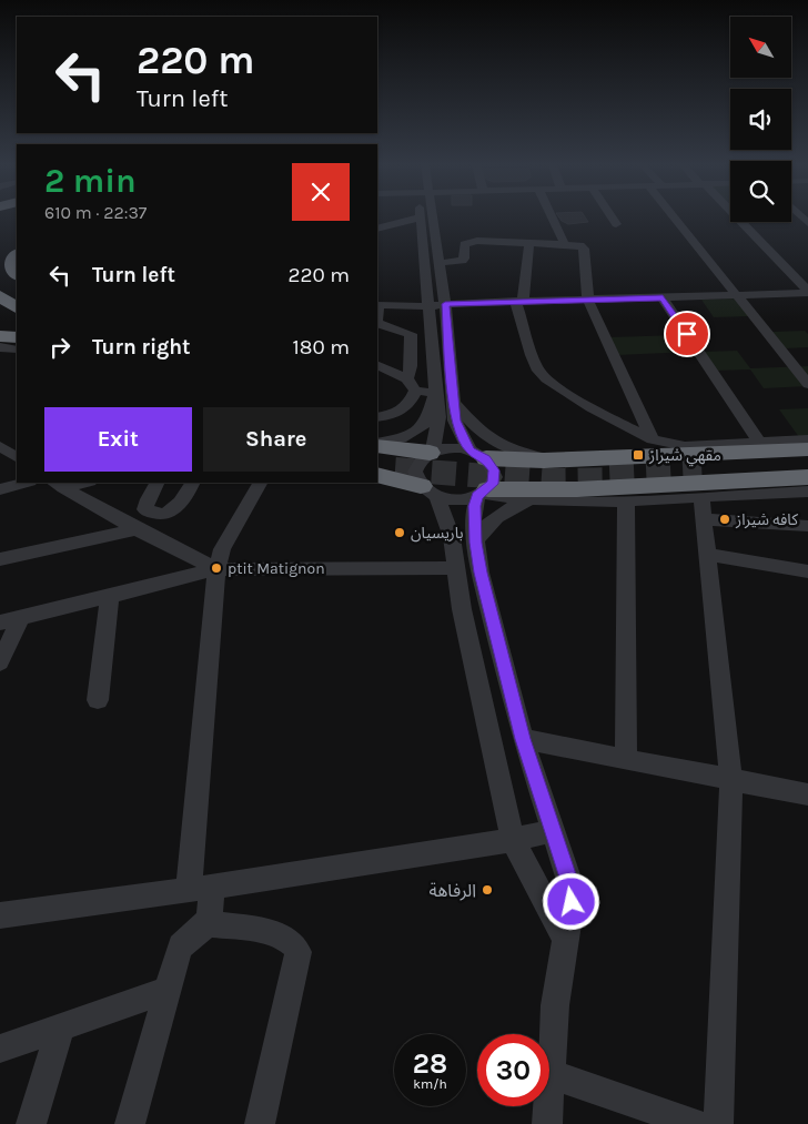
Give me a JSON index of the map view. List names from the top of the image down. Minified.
{"places":{"transit":["مقهي شيراز"],"other":["کافه شيراز","باريسيان","ptit Matignon","الرفاهة"]},"north":"top left","page":{"turn":["220 m","Turn left"],"heading":["2 min","610 m · 22:37"],"list":[{"name":"Turn left","value":"220 m"},{"name":"Turn right","value":"180 m"}],"buttons":["Exit","Share"],"speed":"28 km/h","limit":"30"}}
